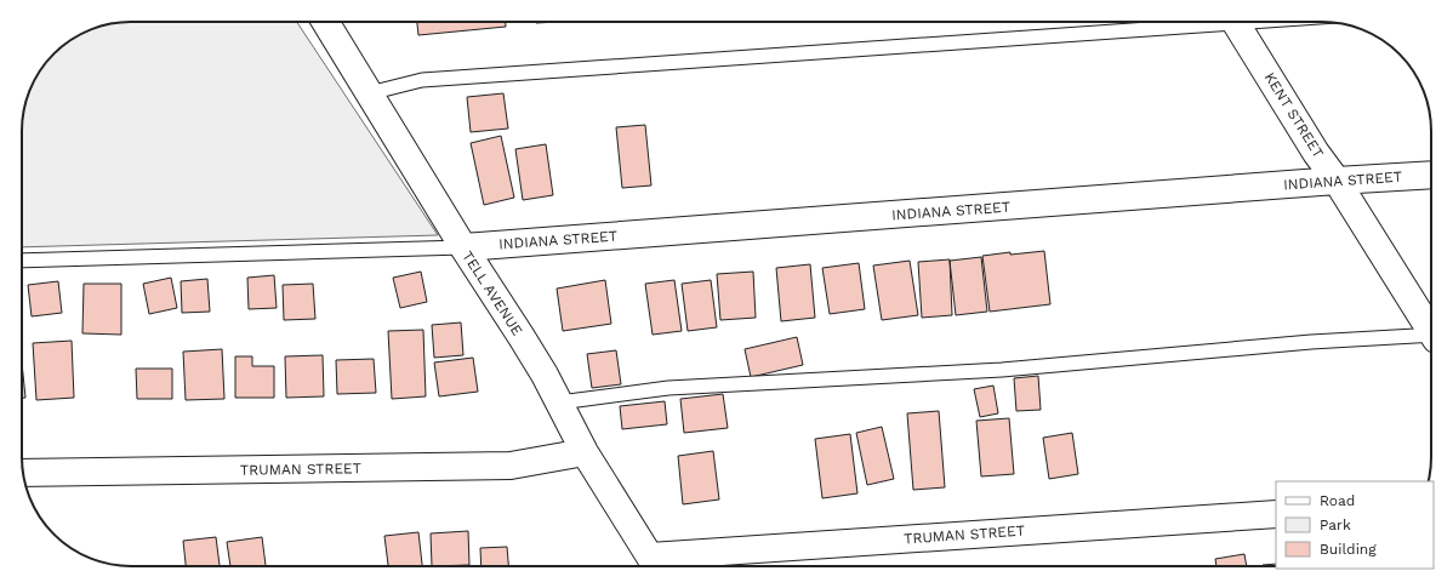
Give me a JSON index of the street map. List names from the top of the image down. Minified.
{"streets":{"street":["KENT STREET","INDIANA STREET","TELL AVENUE","TRUMAN STREET"]},"crossings":[["KENT STREET","INDIANA STREET"],["INDIANA STREET","TELL AVENUE"],["TELL AVENUE","TRUMAN STREET"]],"legend":["Road","Park","Building"]}
